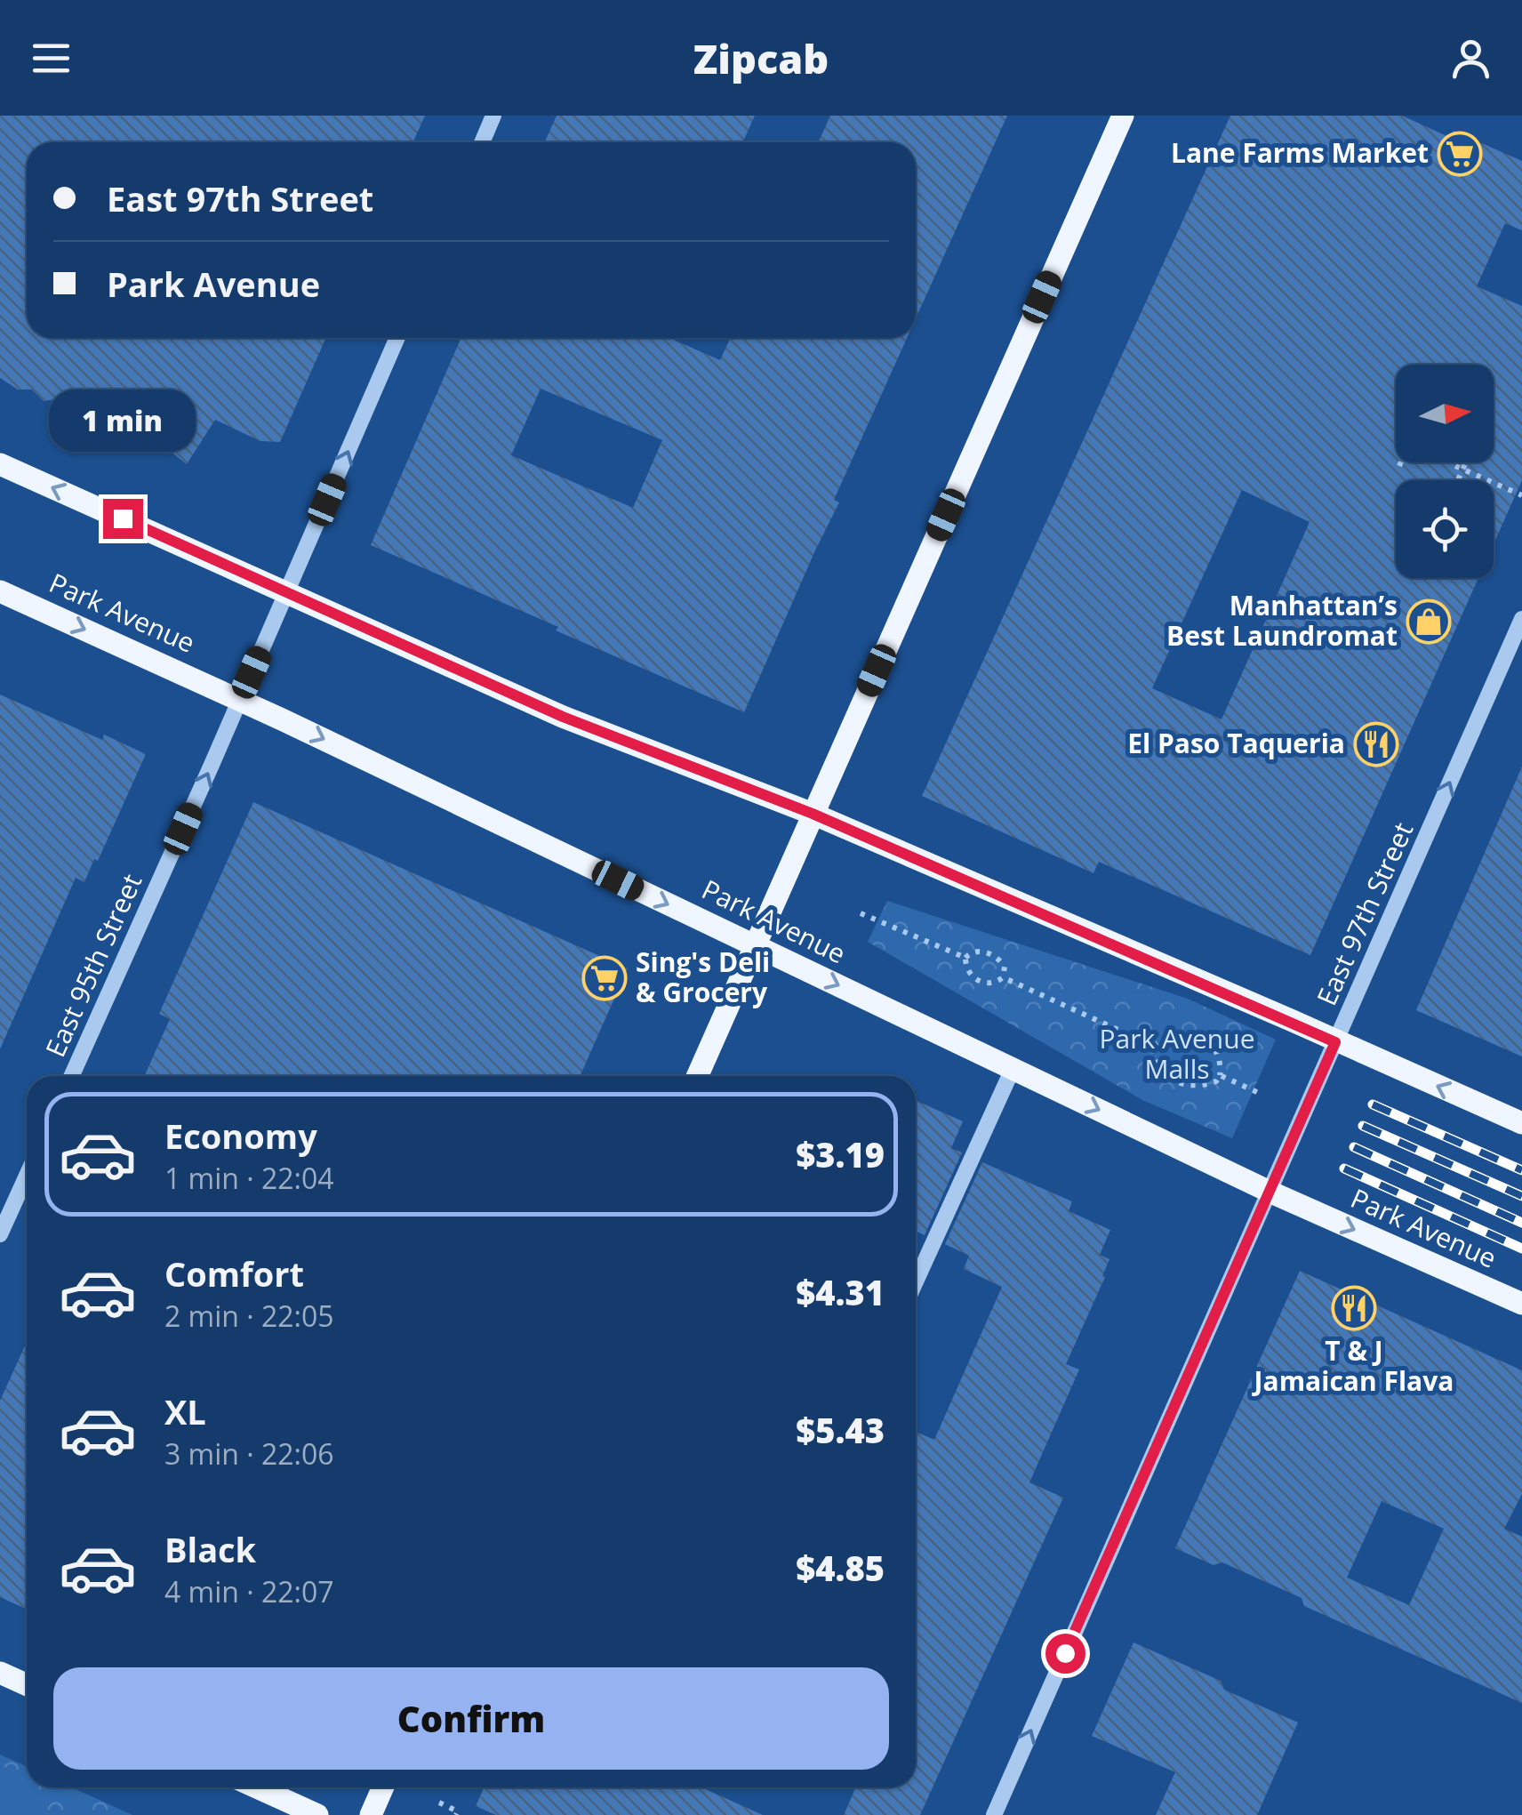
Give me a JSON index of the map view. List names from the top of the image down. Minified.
{"streets":{"main road":["Park Avenue"],"street":["East 97th Street","East 95th Street"]},"crossings":[["Park Avenue","East 97th Street"],["Park Avenue","East 95th Street"]],"one_way":["East 97th Street","East 95th Street"],"parks":["Park Avenue Malls"],"places":{"supermarket":["Lane Farms Market","Sing's Deli & Grocery"],"shop":["Manhattan’s Best Laundromat"],"restaurant":["El Paso Taqueria","T & J Jamaican Flava"]},"north":"right","page":{"header":"Zipcab","banner":["East 97th Street","Park Avenue"],"bubble":"1 min","list":[{"name":"Economy","note":"1 min · 22:04","value":"$3.19"},{"name":"Comfort","note":"2 min · 22:05","value":"$4.31"},{"name":"XL","note":"3 min · 22:06","value":"$5.43"},{"name":"Black","note":"4 min · 22:07","value":"$4.85"}],"buttons":"Confirm"}}
